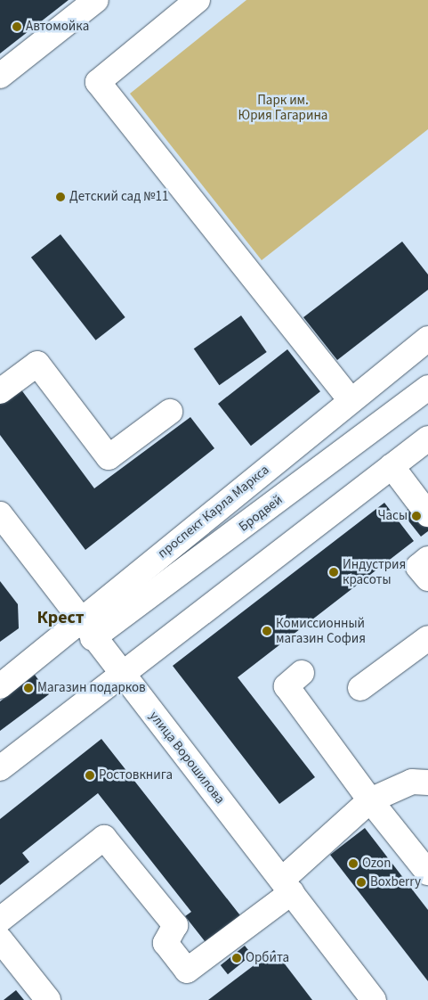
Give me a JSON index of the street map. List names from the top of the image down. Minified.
{"streets":{"street":["проспект Карла Маркса","Бродвей","улица Ворошилова"]},"crossings":[["проспект Карла Маркса","Бродвей"],["проспект Карла Маркса","улица Ворошилова"],["Бродвей","улица Ворошилова"]],"districts":["Крест"],"parks":["Парк им. Юрия Гагарина"],"places":["Автомойка","Детский сад №11","Часы","Индустрия красоты","Комиссионный магазин София","Магазин подарков","Ростовкнига","Ozon","Boxberry","Орбита"]}
